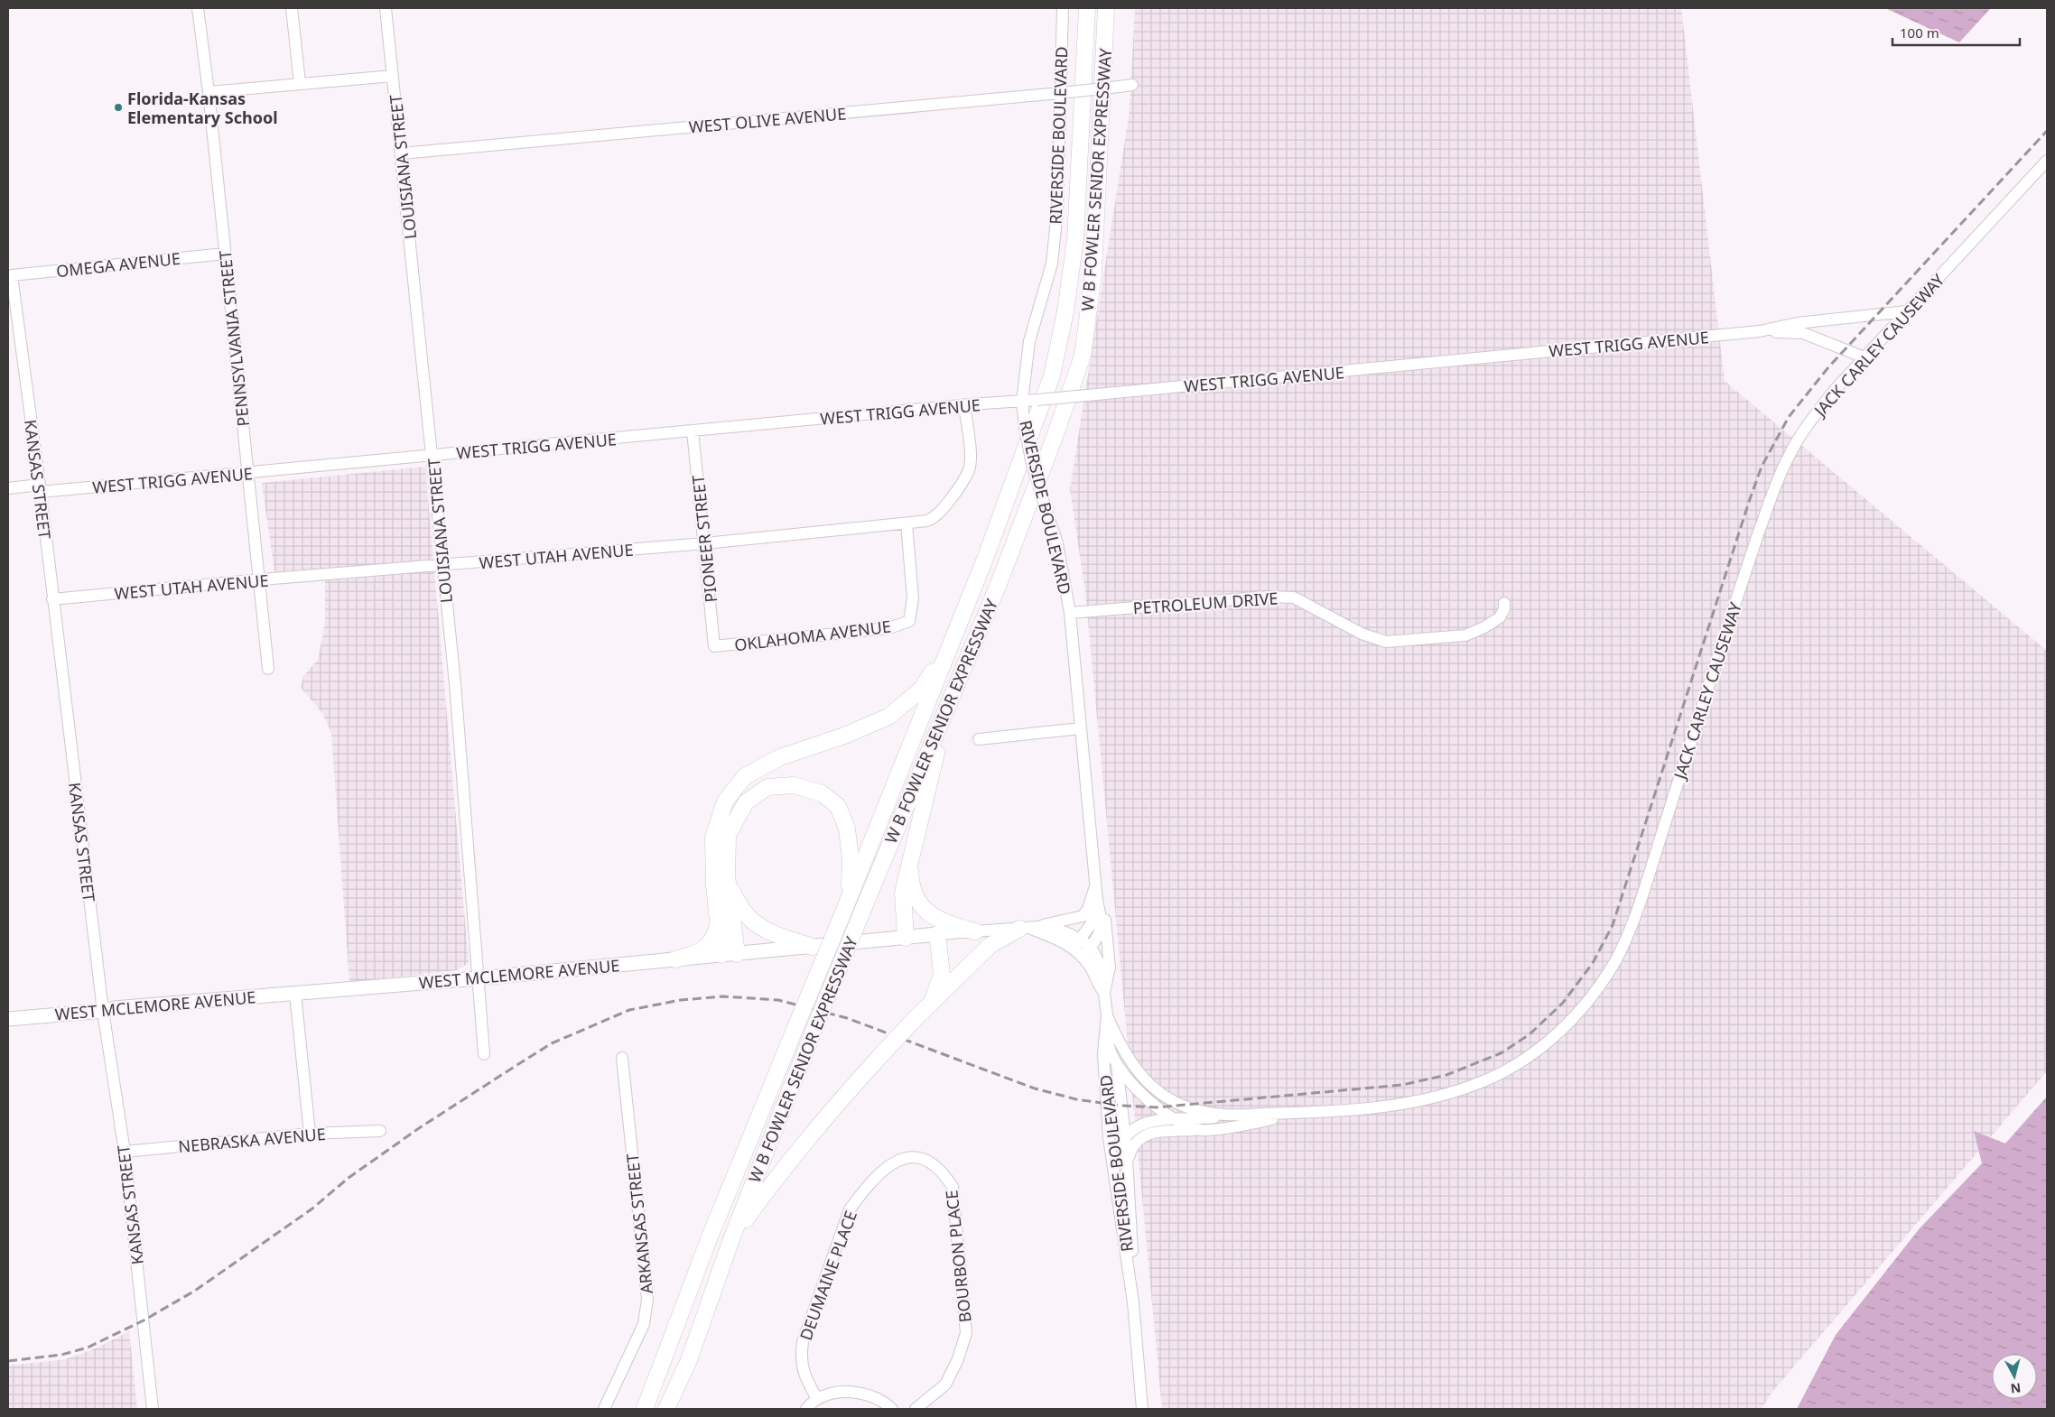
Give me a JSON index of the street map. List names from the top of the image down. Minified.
{"streets":{"highway":["W B FOWLER SENIOR EXPRESSWAY"],"main road":["WEST MCLEMORE AVENUE"],"street":["WEST OLIVE AVENUE","RIVERSIDE BOULEVARD","LOUISIANA STREET","OMEGA AVENUE","PENNSYLVANIA STREET","WEST TRIGG AVENUE","JACK CARLEY CAUSEWAY","KANSAS STREET","PIONEER STREET","WEST UTAH AVENUE","PETROLEUM DRIVE","OKLAHOMA AVENUE","NEBRASKA AVENUE","ARKANSAS STREET","BOURBON PLACE","DEUMAINE PLACE"]},"crossings":[["WEST OLIVE AVENUE","RIVERSIDE BOULEVARD"],["WEST OLIVE AVENUE","LOUISIANA STREET"],["RIVERSIDE BOULEVARD","WEST TRIGG AVENUE"],["RIVERSIDE BOULEVARD","JACK CARLEY CAUSEWAY"],["RIVERSIDE BOULEVARD","PETROLEUM DRIVE"],["RIVERSIDE BOULEVARD","WEST MCLEMORE AVENUE"],["LOUISIANA STREET","WEST TRIGG AVENUE"],["LOUISIANA STREET","WEST UTAH AVENUE"],["LOUISIANA STREET","WEST MCLEMORE AVENUE"],["OMEGA AVENUE","PENNSYLVANIA STREET"],["OMEGA AVENUE","KANSAS STREET"],["PENNSYLVANIA STREET","WEST TRIGG AVENUE"],["PENNSYLVANIA STREET","WEST UTAH AVENUE"],["WEST TRIGG AVENUE","KANSAS STREET"],["WEST TRIGG AVENUE","PIONEER STREET"],["WEST TRIGG AVENUE","WEST UTAH AVENUE"],["KANSAS STREET","WEST UTAH AVENUE"],["KANSAS STREET","WEST MCLEMORE AVENUE"],["KANSAS STREET","NEBRASKA AVENUE"],["PIONEER STREET","WEST UTAH AVENUE"],["PIONEER STREET","OKLAHOMA AVENUE"],["WEST UTAH AVENUE","OKLAHOMA AVENUE"],["BOURBON PLACE","DEUMAINE PLACE"]],"places":["Florida-Kansas Elementary School"],"scale_bar":"100 m","north":"bottom"}
